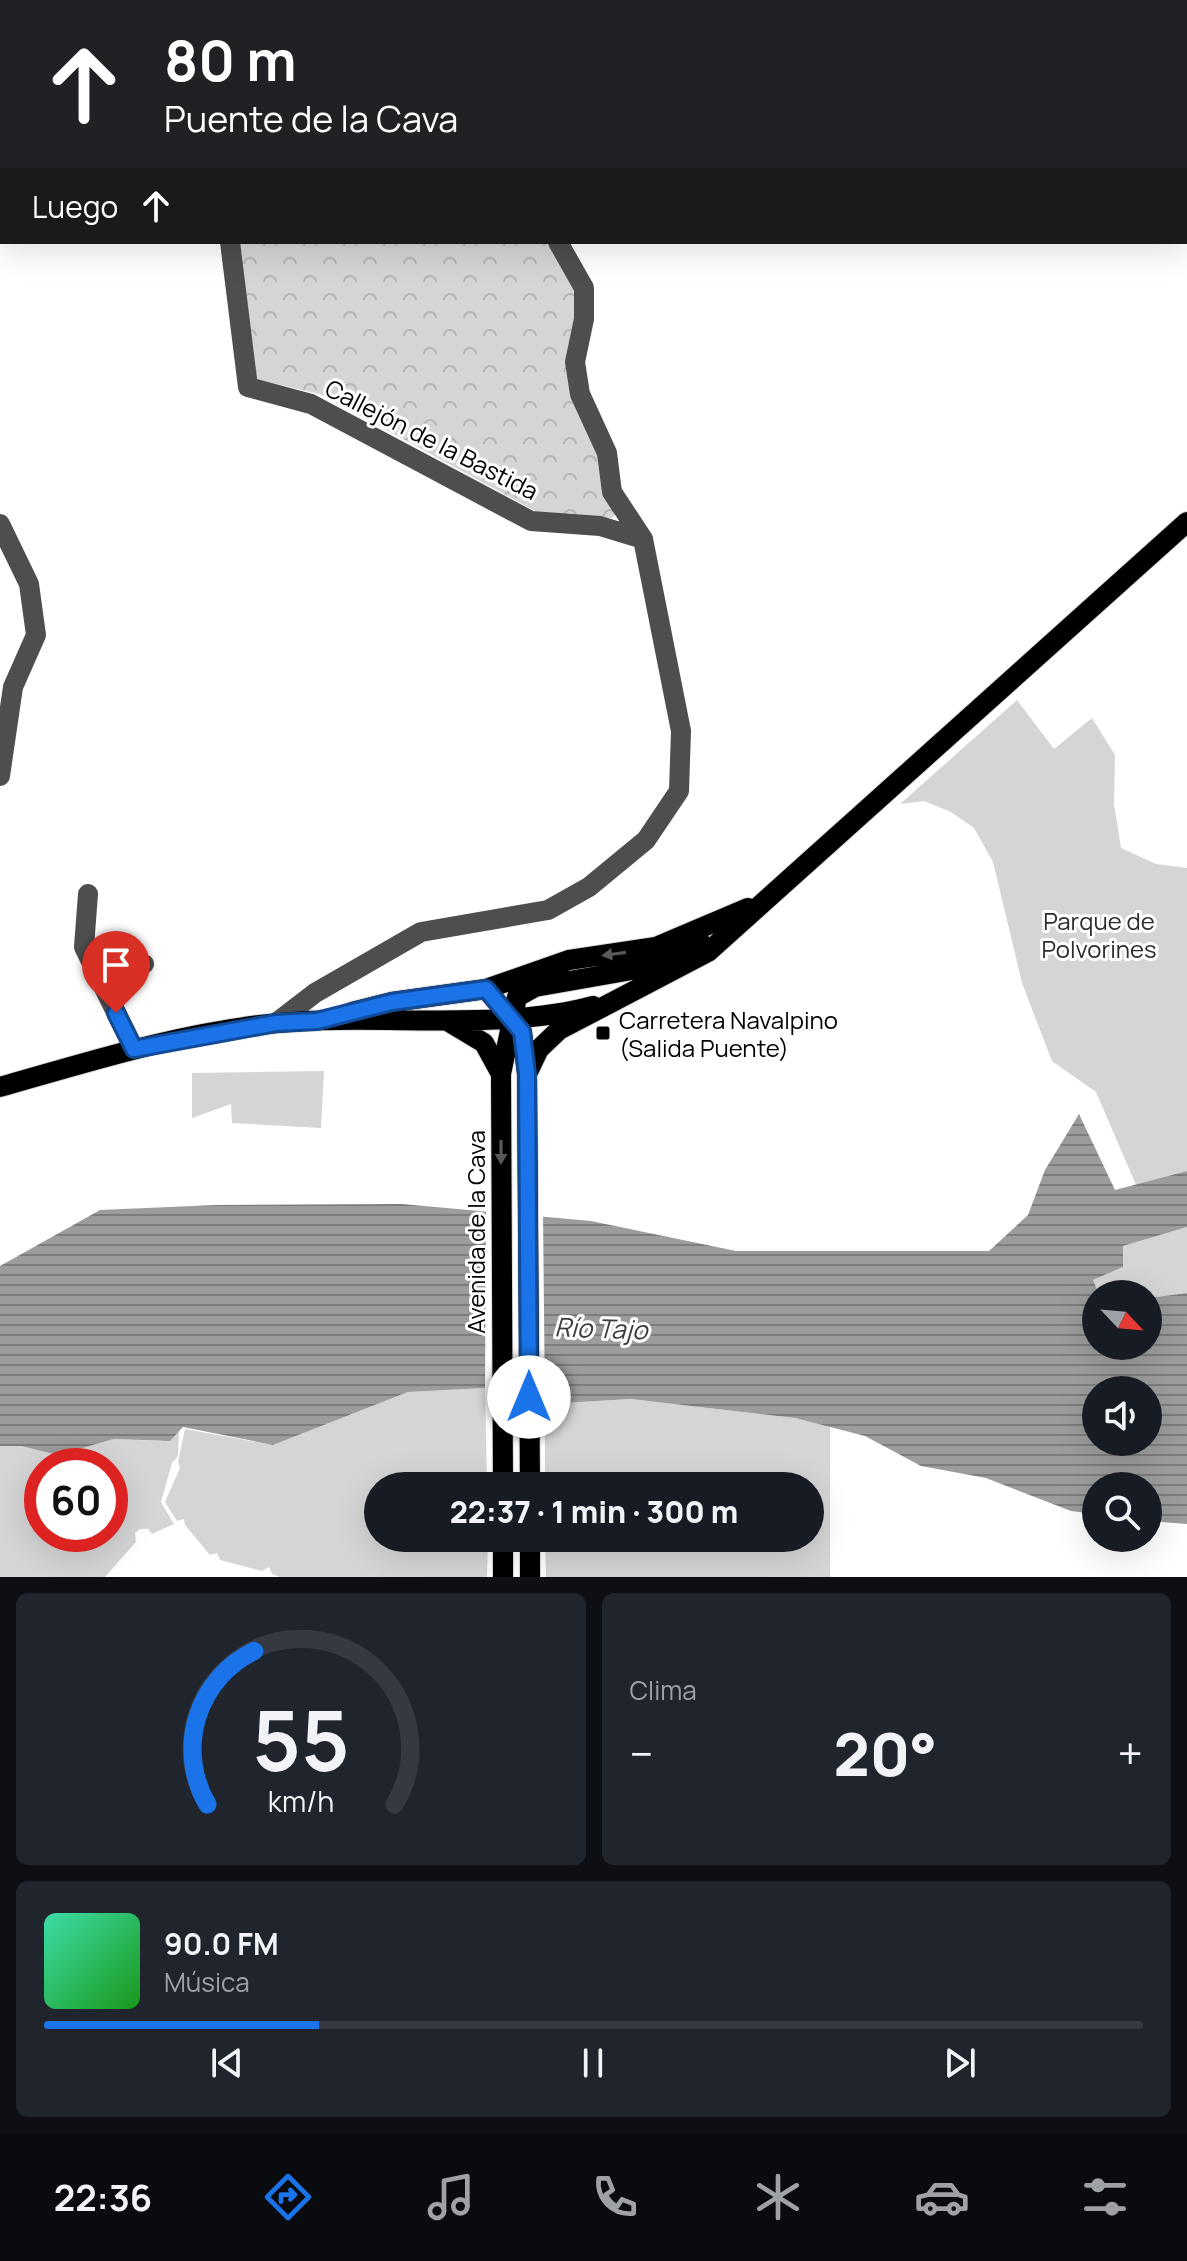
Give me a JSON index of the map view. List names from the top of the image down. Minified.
{"streets":{"main road":["Avenida de la Cava"],"street":["Callejón de la Bastida"]},"water":["Río Tajo"],"parks":["Parque de Polvorines"],"places":{"transit":["Carretera Navalpino (Salida Puente)"]},"north":"bottom right","page":{"turn":["80 m","Puente de la Cava"],"then":"Luego","limit":"60","trip":"22:37 · 1 min · 300 m","tile":"Clima","heat":["−","20°","+"],"song":["90.0 FM","Música"],"tabs":"22:36","gauge":["55","km/h"]}}
